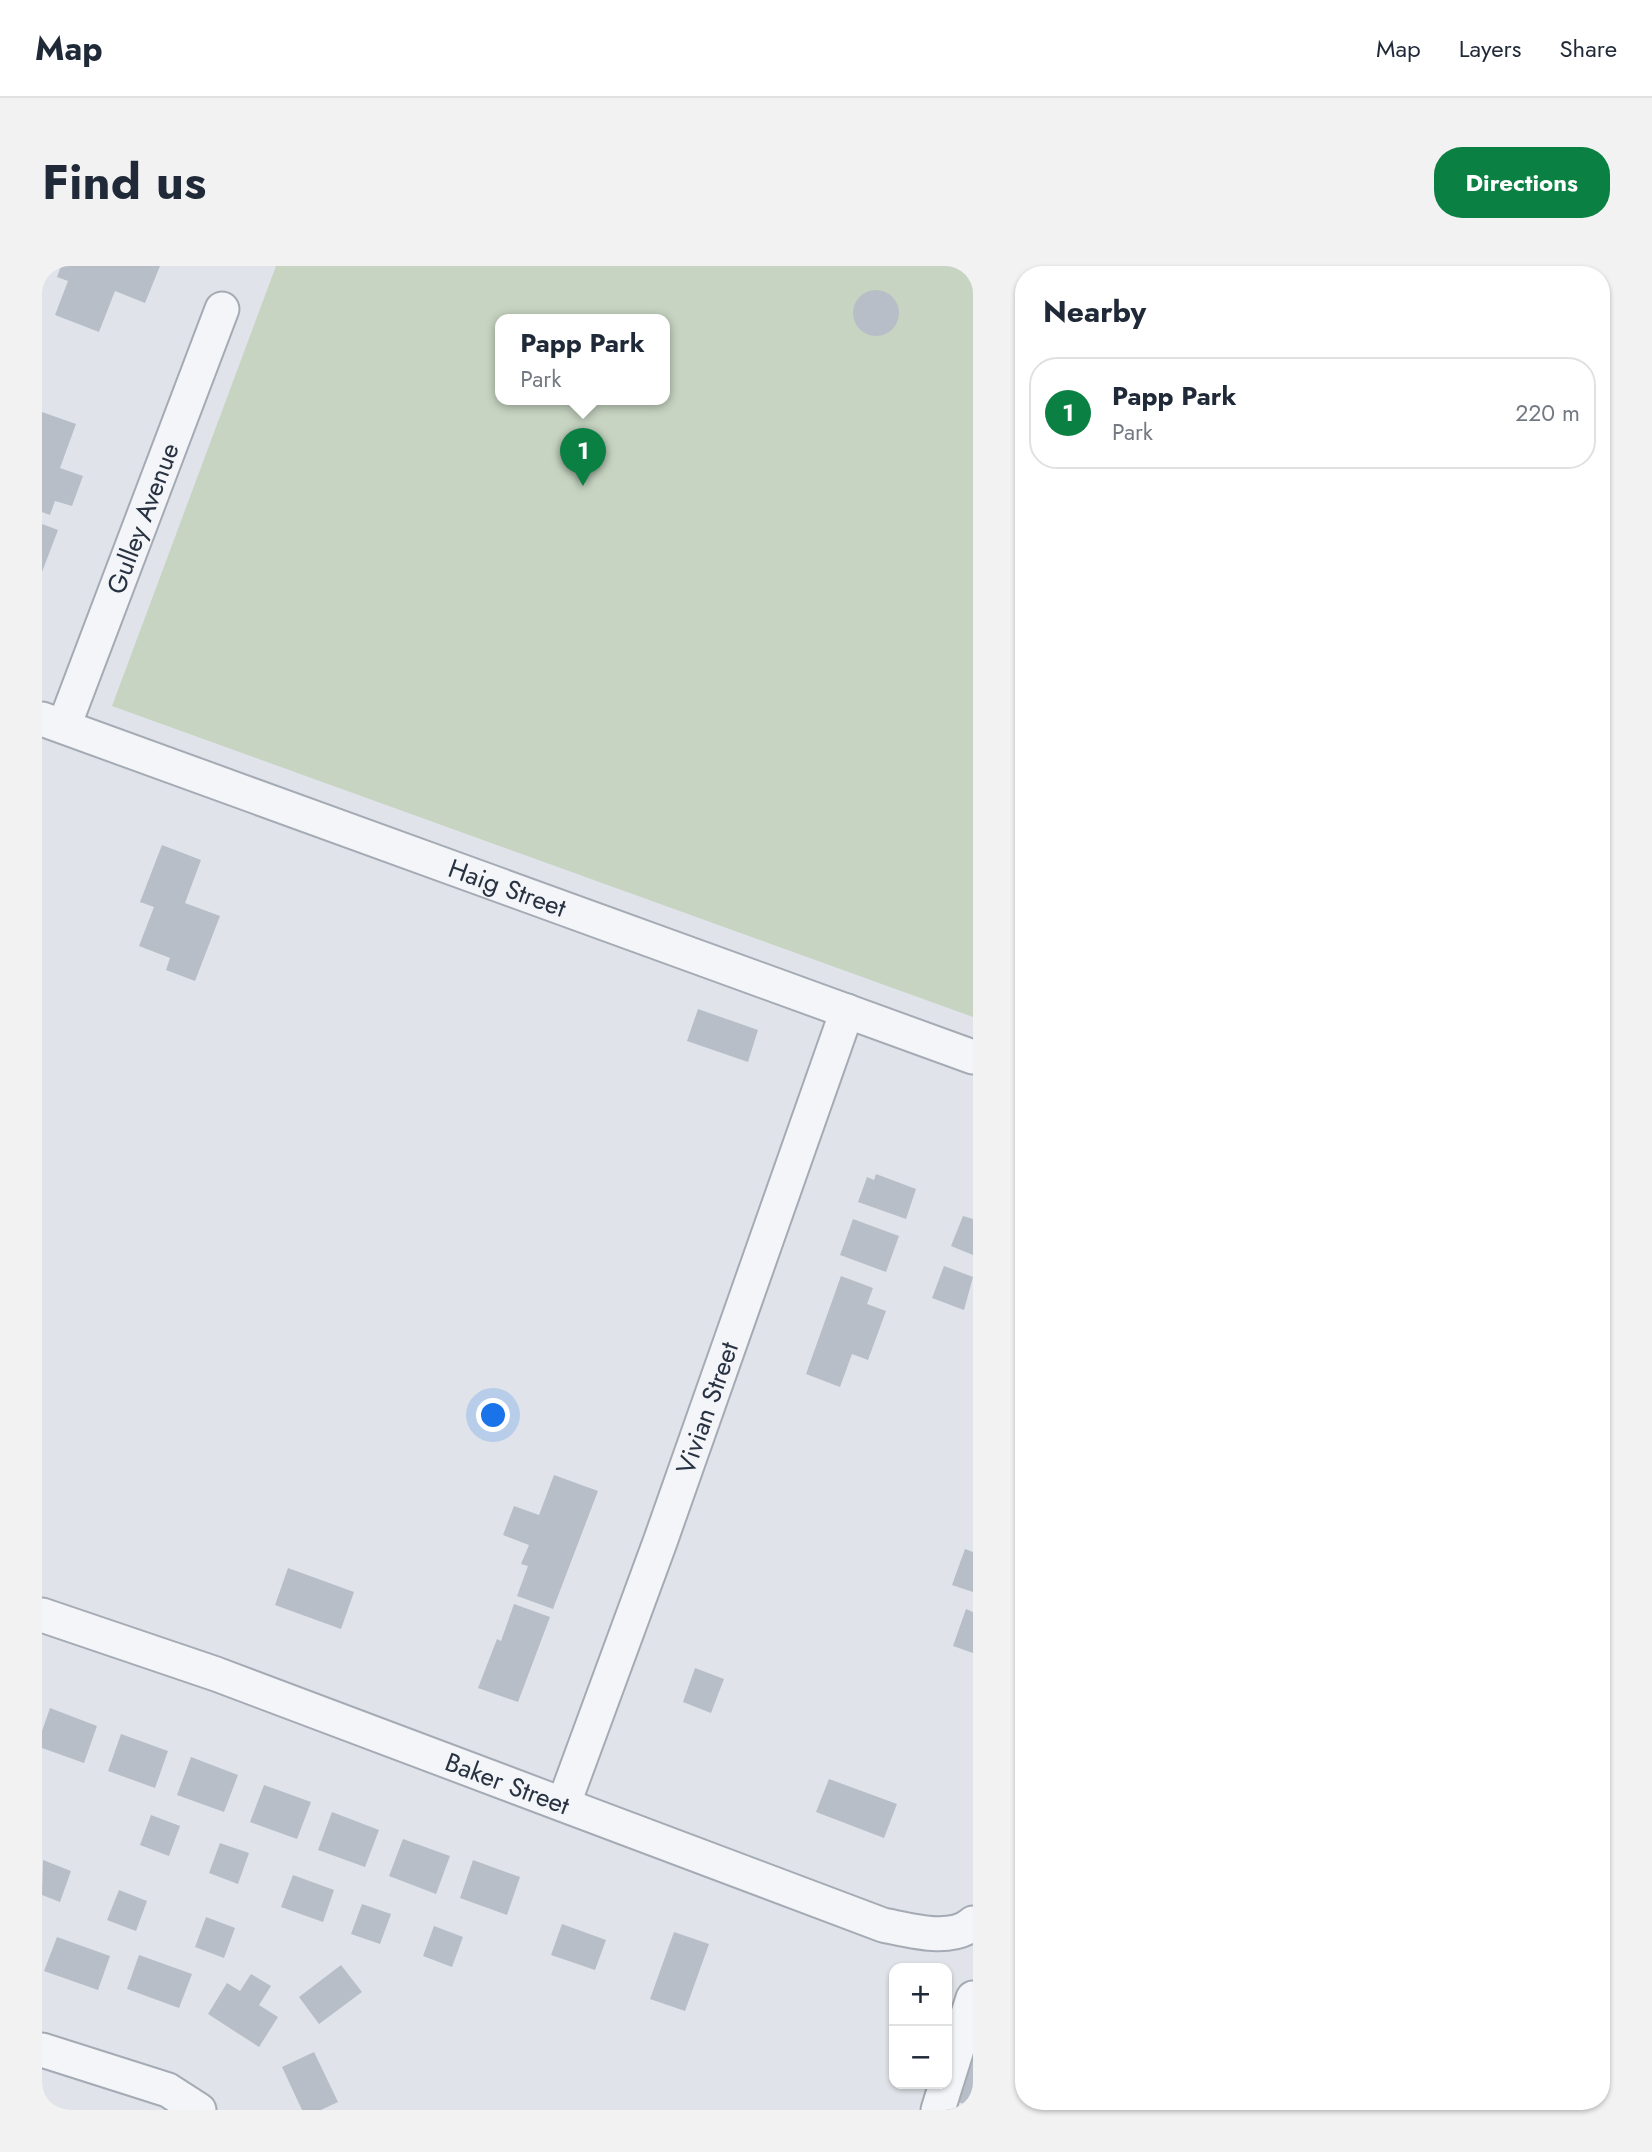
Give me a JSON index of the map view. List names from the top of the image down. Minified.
{"streets":{"street":["Gulley Avenue","Haig Street","Vivian Street","Baker Street"]},"crossings":[["Gulley Avenue","Haig Street"],["Haig Street","Vivian Street"],["Vivian Street","Baker Street"]],"page":{"header":"Map","nav":["Map","Layers","Share"],"title":"Find us","buttons":"Directions","heading":"Nearby","popup":["Papp Park","Park"],"list":[{"mark":"1","name":"Papp Park","note":"Park","value":"220 m"}],"pins":"1","map_buttons":["+","−"]}}
